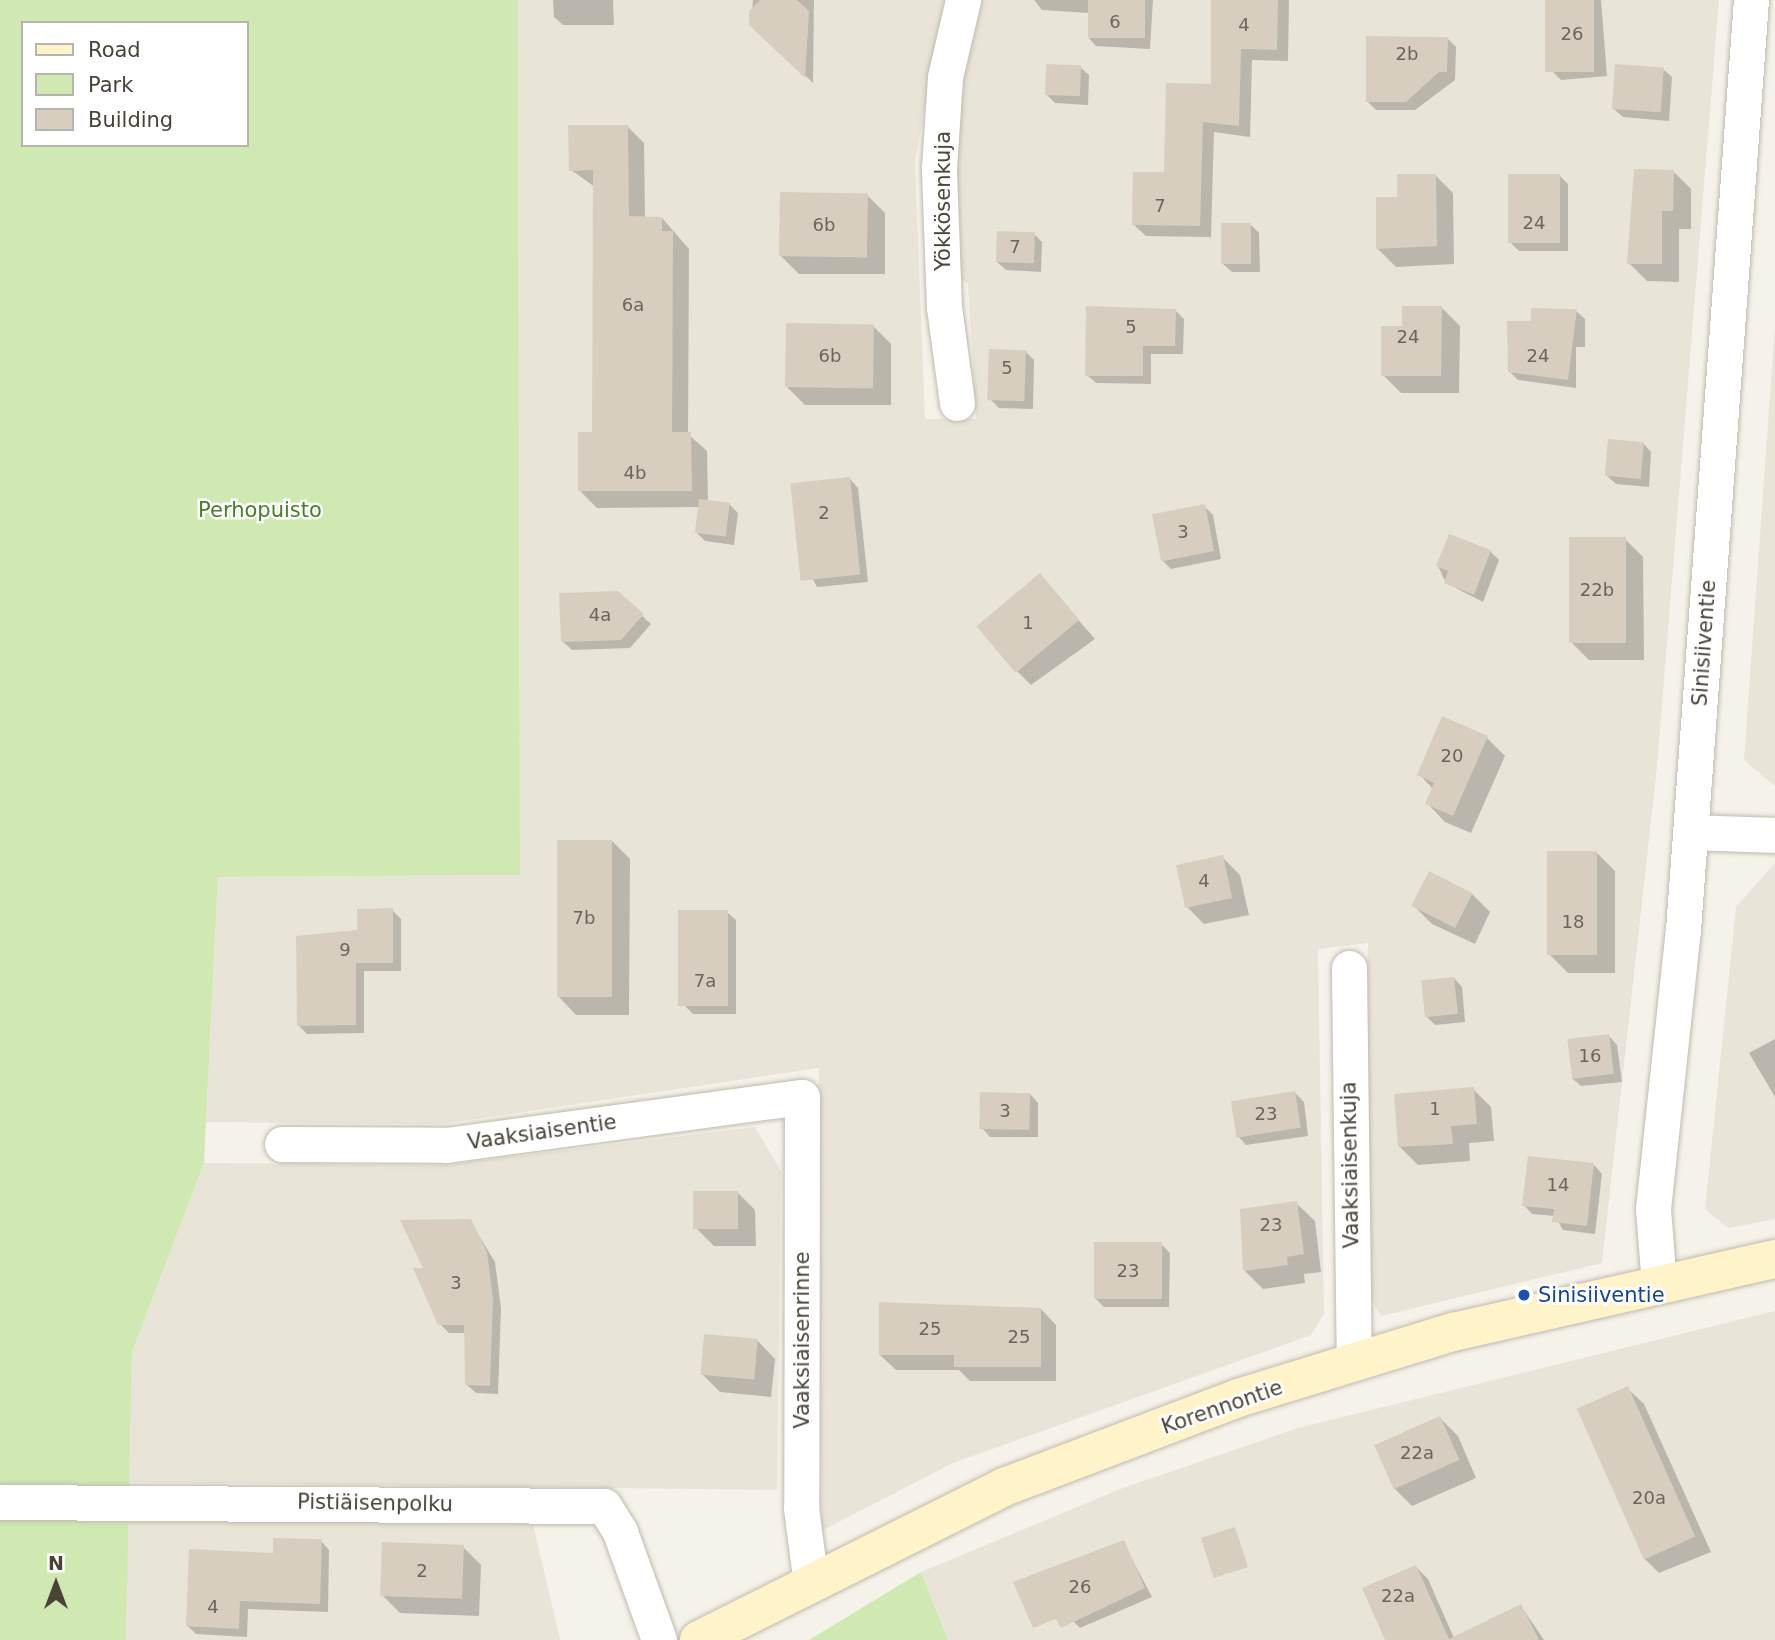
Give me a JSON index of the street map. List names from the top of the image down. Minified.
{"streets":{"street":["Yökkösenkuja","Sinisiiventie","Vaaksiaisentie","Vaaksiaisenkuja","Vaaksiaisenrinne","Korennontie","Pistiäisenpolku"]},"crossings":[["Sinisiiventie","Korennontie"],["Vaaksiaisentie","Vaaksiaisenrinne"],["Vaaksiaisenkuja","Korennontie"],["Vaaksiaisenrinne","Korennontie"]],"parks":["Perhopuisto"],"places":["Sinisiiventie"],"house_numbers":["6","4","26","2b","7","24","6b","7","6a","5","24","6b","24","5","4b","2","3","22b","4a","1","20","4","7b","18","9","7a","16","1","3","23","14","23","23","3","25","25","22a","20a","2","26","22a","4"],"legend":["Road","Park","Building"],"north":"top"}
